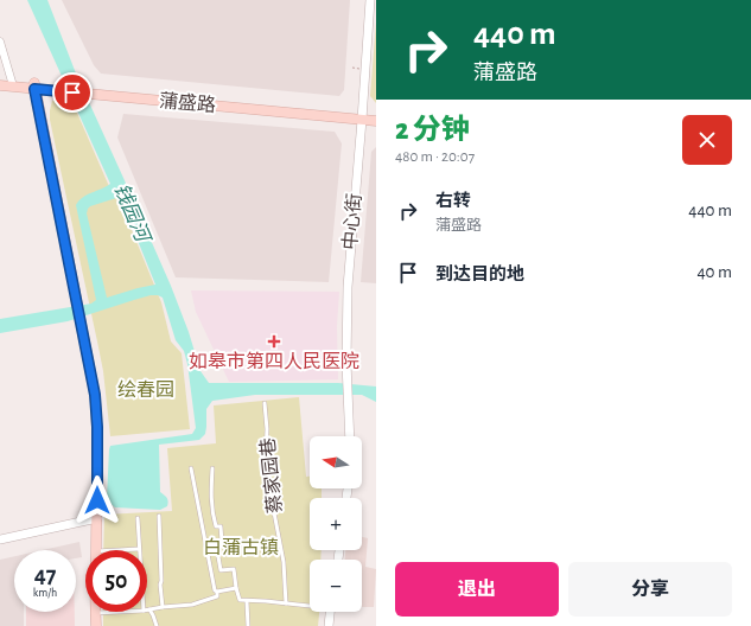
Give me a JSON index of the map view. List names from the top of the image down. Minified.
{"streets":{"main road":["蒲盛路"],"street":["中心街"],"lane":["蔡家园巷"]},"crossings":[["蒲盛路","中心街"]],"water":["钱园河"],"parks":["绘春园","白蒲古镇"],"places":{"health":["如皋市第四人民医院"]},"north":"left","page":{"turn":["440 m","蒲盛路"],"heading":["2 分钟","480 m · 20:07"],"list":[{"name":"右转","note":"蒲盛路","value":"440 m"},{"name":"到达目的地","value":"40 m"}],"map_buttons":["+","−"],"speed":"47 km/h","limit":"50","buttons":["退出","分享"]}}
